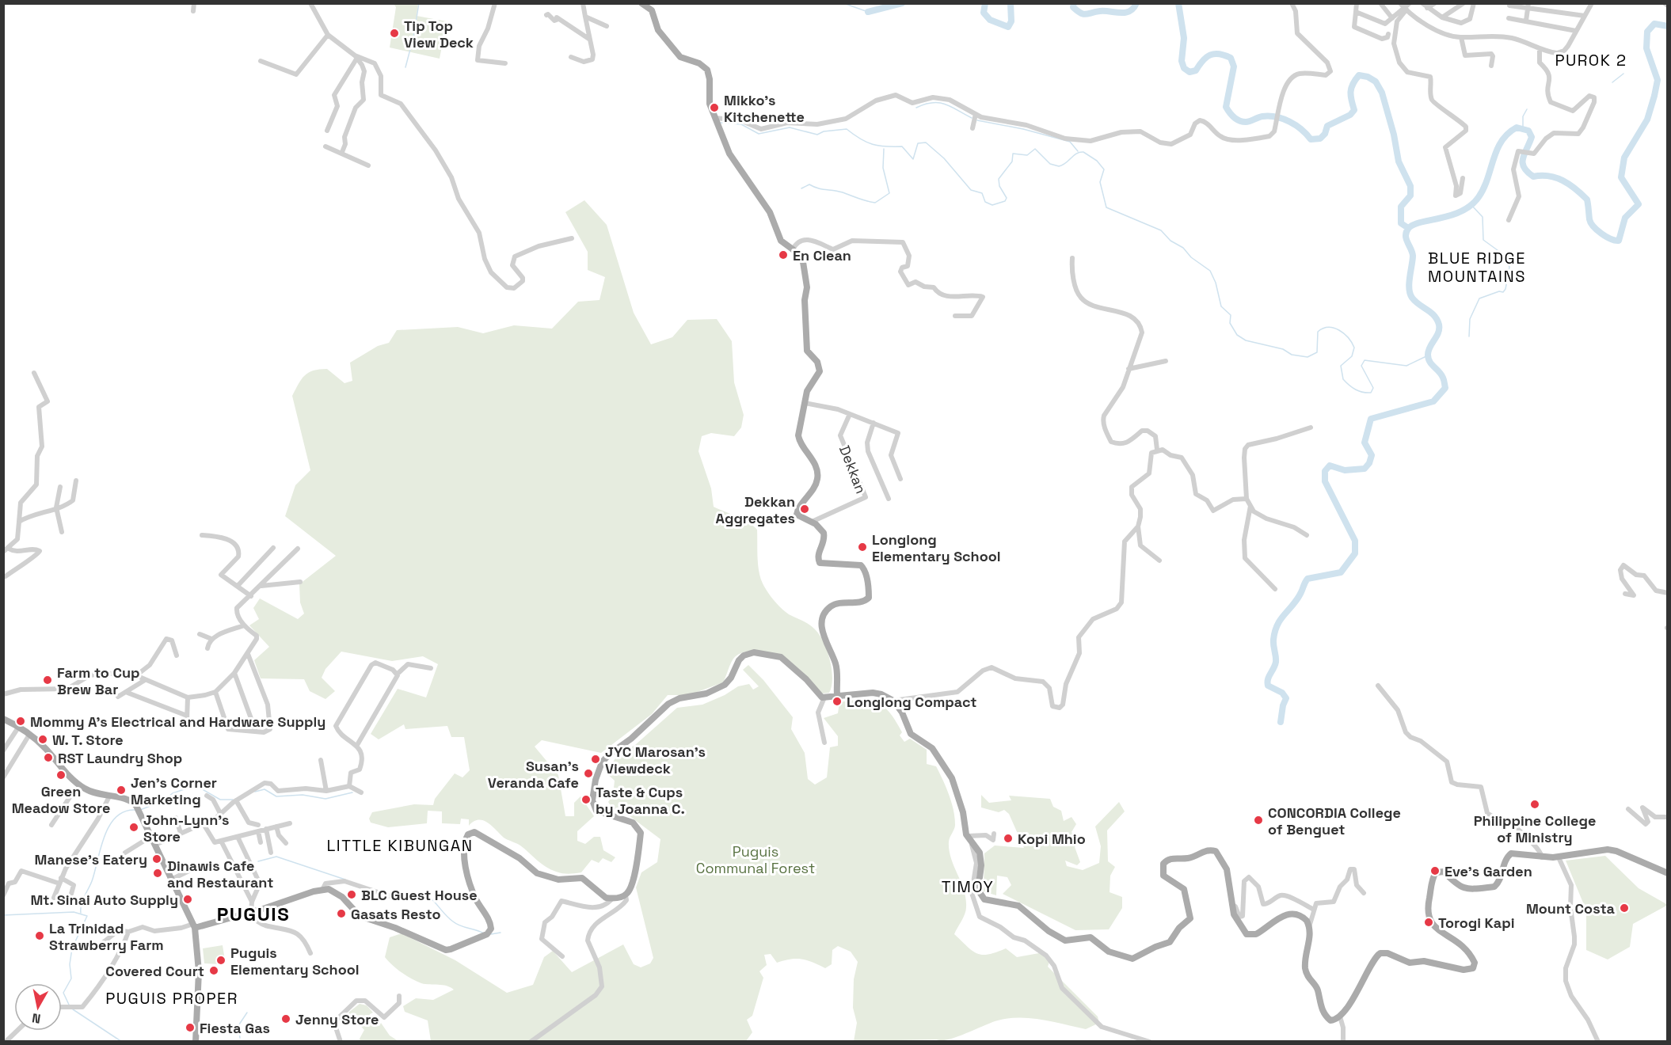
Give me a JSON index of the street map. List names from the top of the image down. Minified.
{"streets":{"street":["Dekkan"]},"districts":["PUROK 2","BLUE RIDGE MOUNTAINS","LITTLE KIBUNGAN","TIMOY","PUGUIS","PUGUIS PROPER"],"parks":["Puguis Communal Forest"],"places":["Tip Top View Deck","Mikko's Kitchenette","En Clean","Dekkan Aggregates","Longlong Elementary School","Farm to Cup Brew Bar","Longlong Compact","Mommy A's Electrical and Hardware Supply","W. T. Store","RST Laundry Shop","JYC Marosan's Viewdeck","Susan's Veranda Cafe","Green Meadow Store","Jen's Corner Marketing","Taste & Cups by Joanna C.","Philippine College of Ministry","CONCORDIA College of Benguet","John-Lynn's Store","Kopi Mhio","Manese's Eatery","Eve's Garden","Dinawis Cafe and Restaurant","BLC Guest House","Mt. Sinai Auto Supply","Mount Costa","Gasats Resto","Torogi Kapi","La Trinidad Strawberry Farm","Puguis Elementary School","Covered Court","Jenny Store","Fiesta Gas"],"north":"bottom"}
